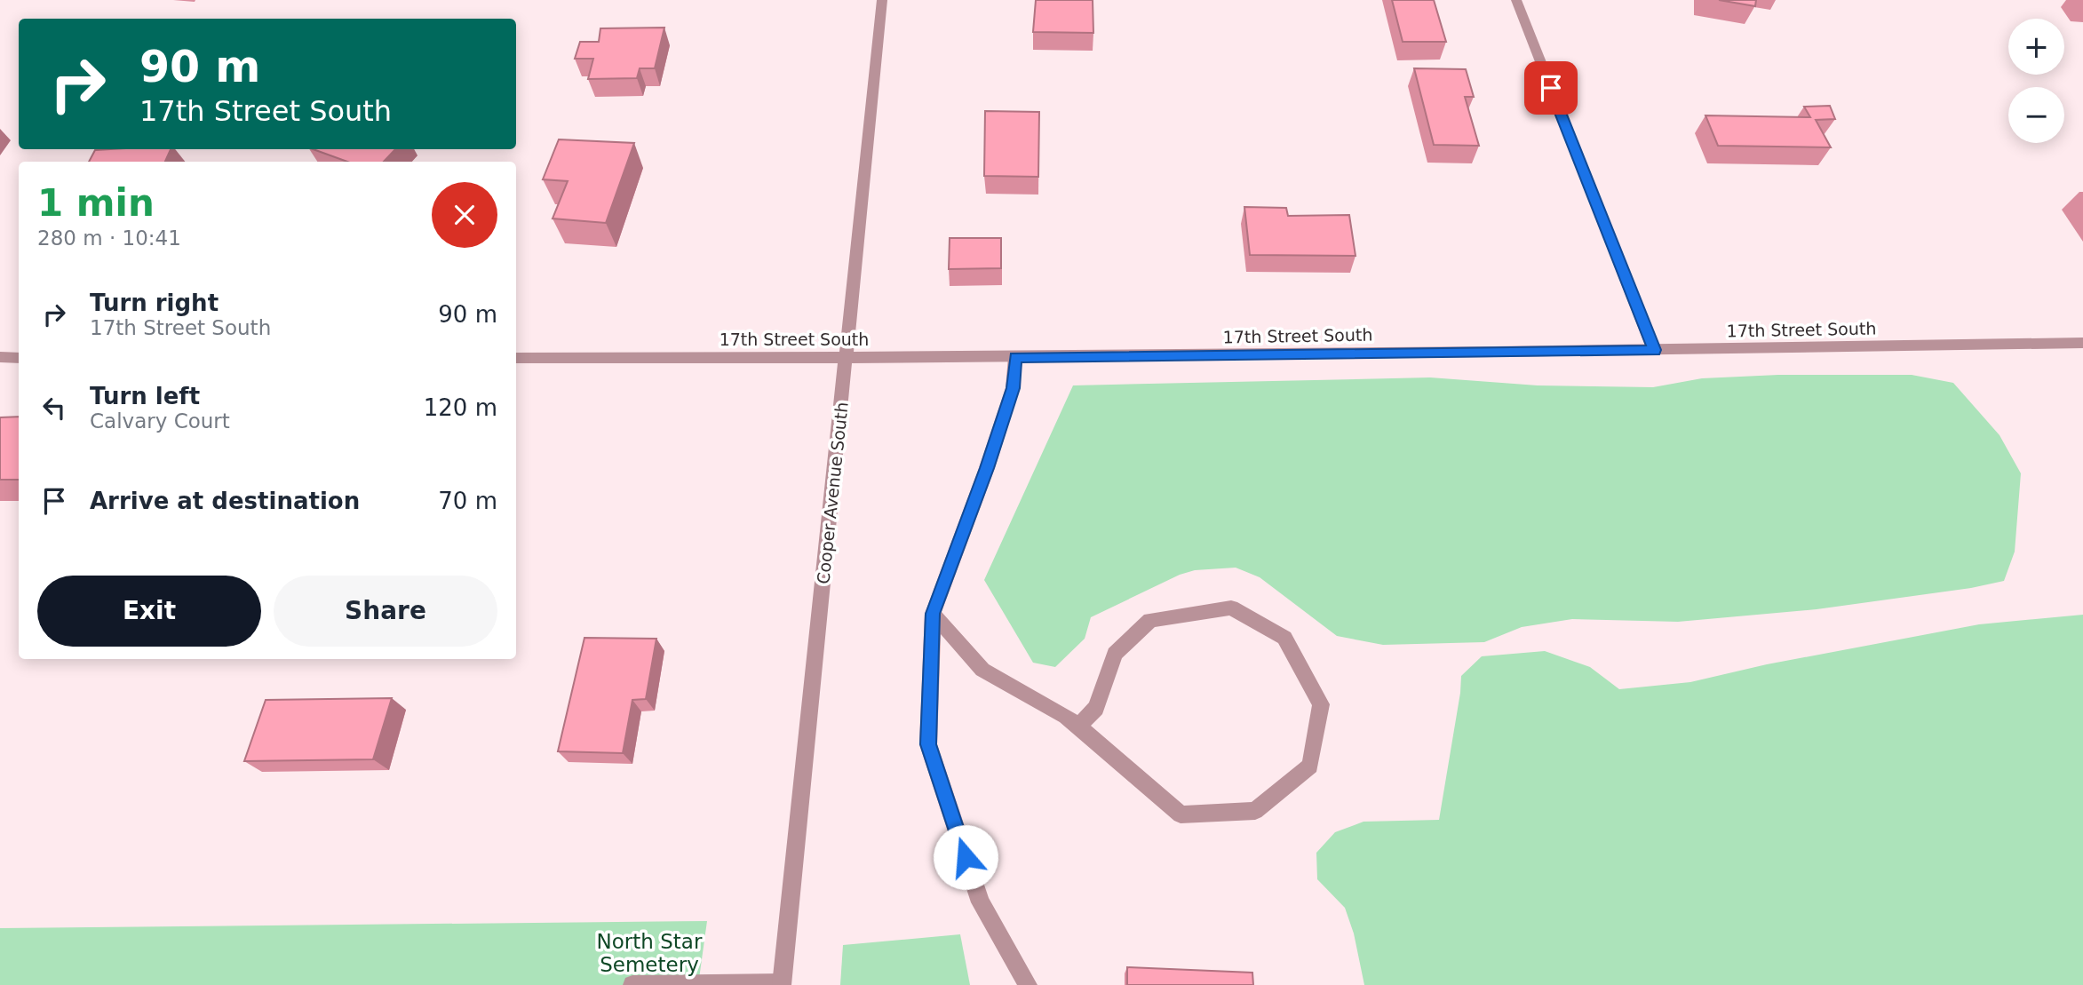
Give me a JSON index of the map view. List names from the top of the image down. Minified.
{"streets":{"street":["17th Street South","Cooper Avenue South"]},"crossings":[["17th Street South","Cooper Avenue South"]],"parks":["North Star Semetery"],"page":{"map_buttons":["+","−"],"turn":["90 m","17th Street South"],"heading":["1 min","280 m · 10:41"],"list":[{"name":"Turn right","note":"17th Street South","value":"90 m"},{"name":"Turn left","note":"Calvary Court","value":"120 m"},{"name":"Arrive at destination","value":"70 m"}],"buttons":["Exit","Share"]}}
